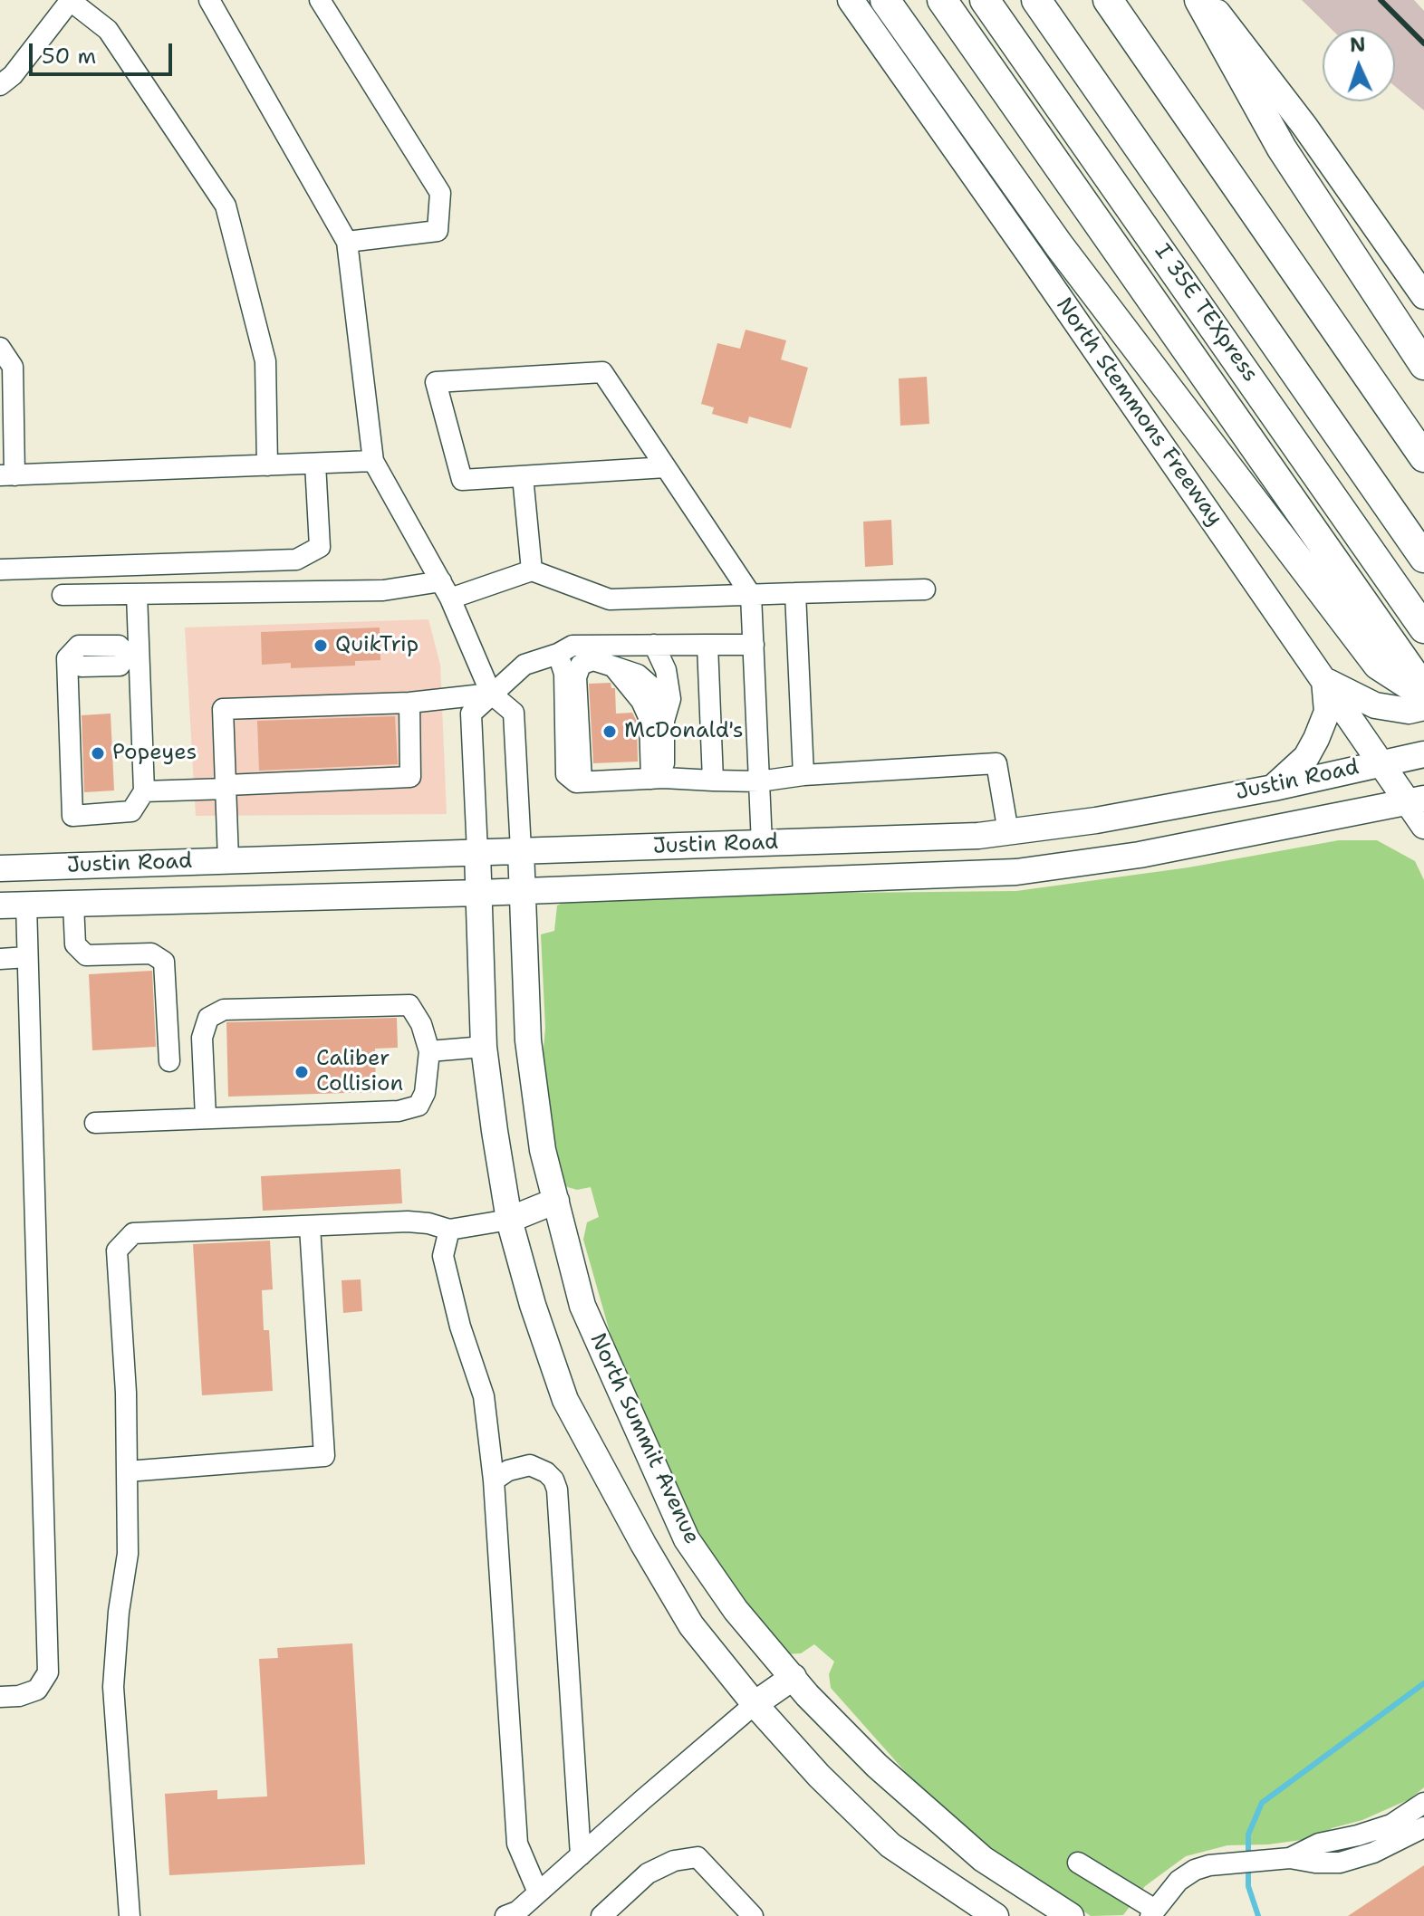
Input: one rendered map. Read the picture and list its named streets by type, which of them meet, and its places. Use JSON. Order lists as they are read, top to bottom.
{
  "streets": {
    "highway": ["I 35E TEXpress"],
    "main road": ["North Stemmons Freeway", "Justin Road", "North Summit Avenue"]
  },
  "crossings": [
    ["North Stemmons Freeway", "Justin Road"],
    ["Justin Road", "North Summit Avenue"]
  ],
  "places": [
    "QuikTrip",
    "McDonald's",
    "Popeyes",
    "Caliber Collision"
  ],
  "scale_bar": "50 m",
  "north": "top"
}
